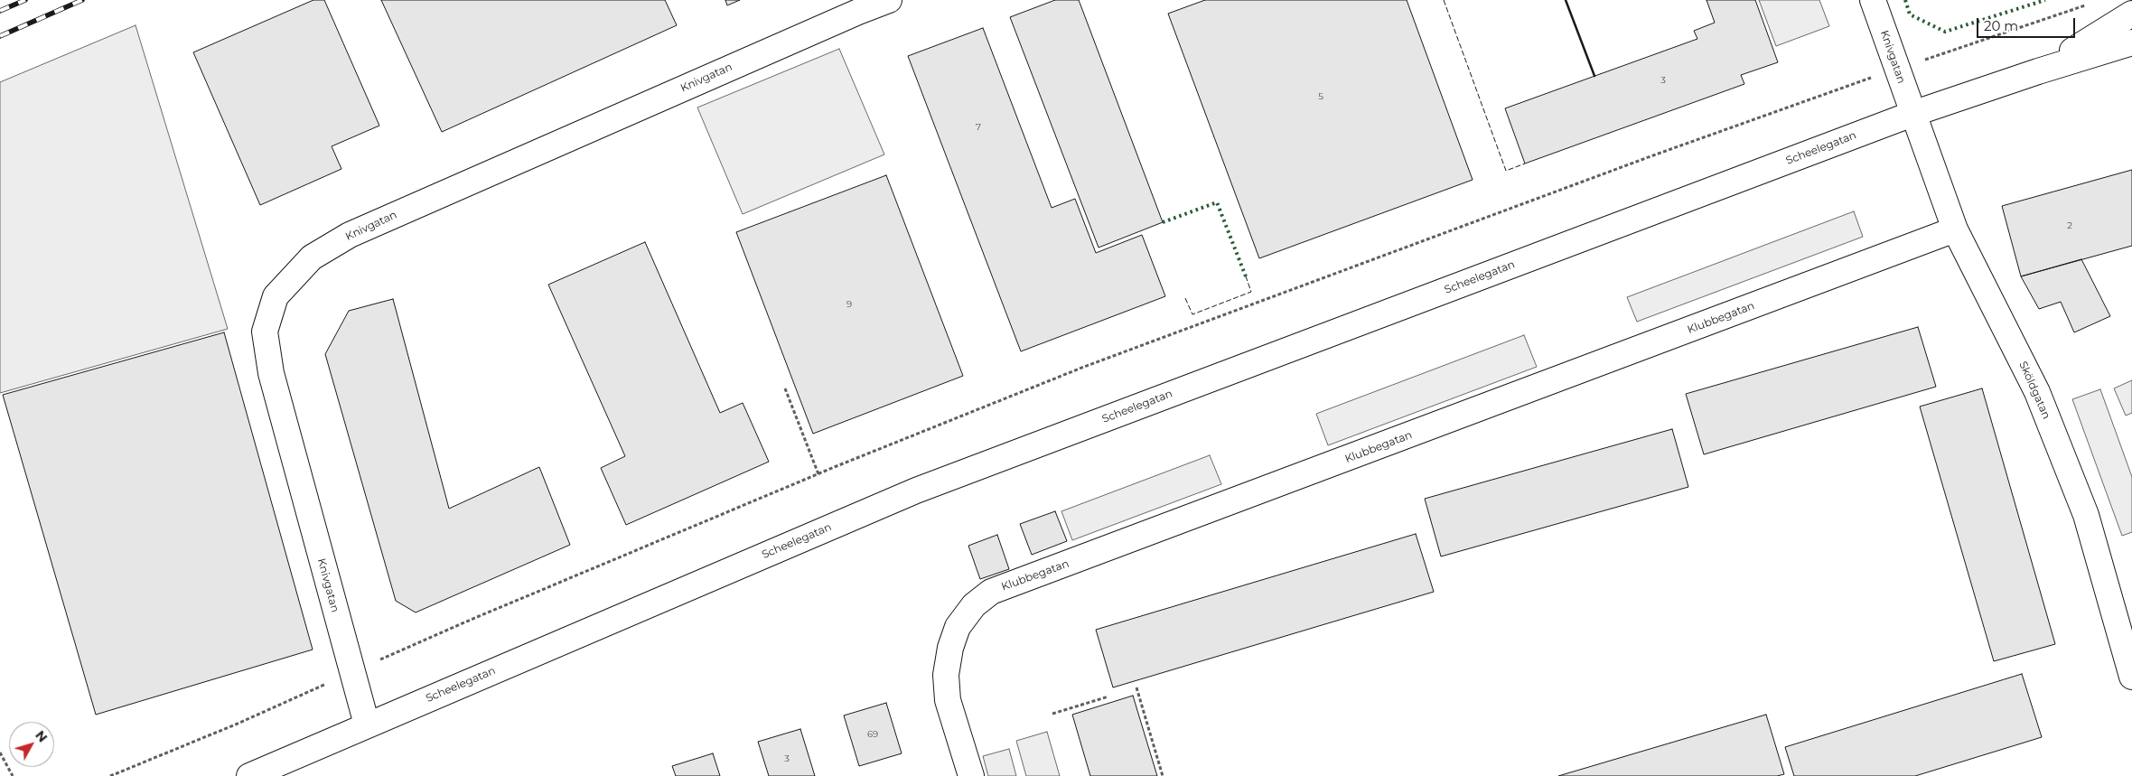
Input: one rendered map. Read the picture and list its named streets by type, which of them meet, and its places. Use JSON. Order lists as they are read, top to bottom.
{
  "streets": {
    "street": [
      "Knivgatan",
      "Scheelegatan",
      "Klubbegatan",
      "Sköldgatan"
    ]
  },
  "crossings": [
    ["Knivgatan", "Scheelegatan"],
    ["Knivgatan", "Sköldgatan"],
    ["Scheelegatan", "Sköldgatan"],
    ["Klubbegatan", "Sköldgatan"]
  ],
  "house_numbers": [
    "3",
    "5",
    "7",
    "2",
    "9",
    "69",
    "3"
  ],
  "scale_bar": "20 m",
  "north": "top right"
}
